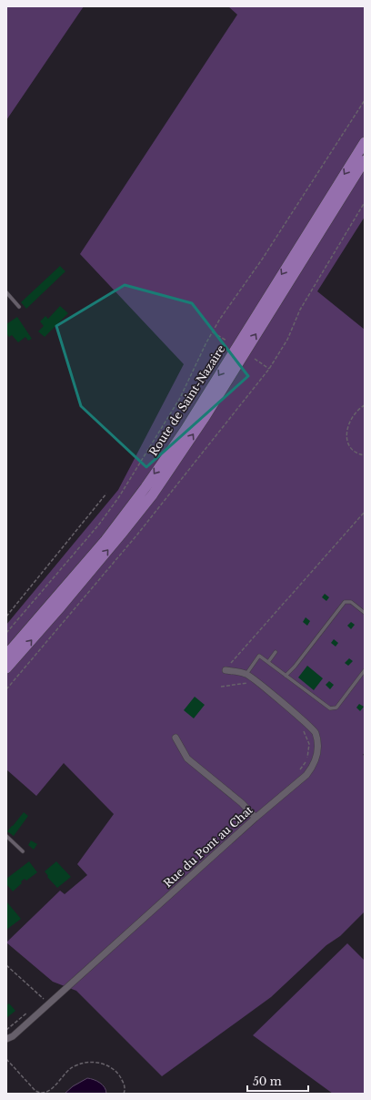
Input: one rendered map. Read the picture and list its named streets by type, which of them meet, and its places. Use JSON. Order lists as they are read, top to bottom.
{
  "streets": {
    "main road": ["Route de Saint-Nazaire"],
    "street": ["Rue du Pont au Chat"]
  },
  "scale_bar": "50 m"
}
